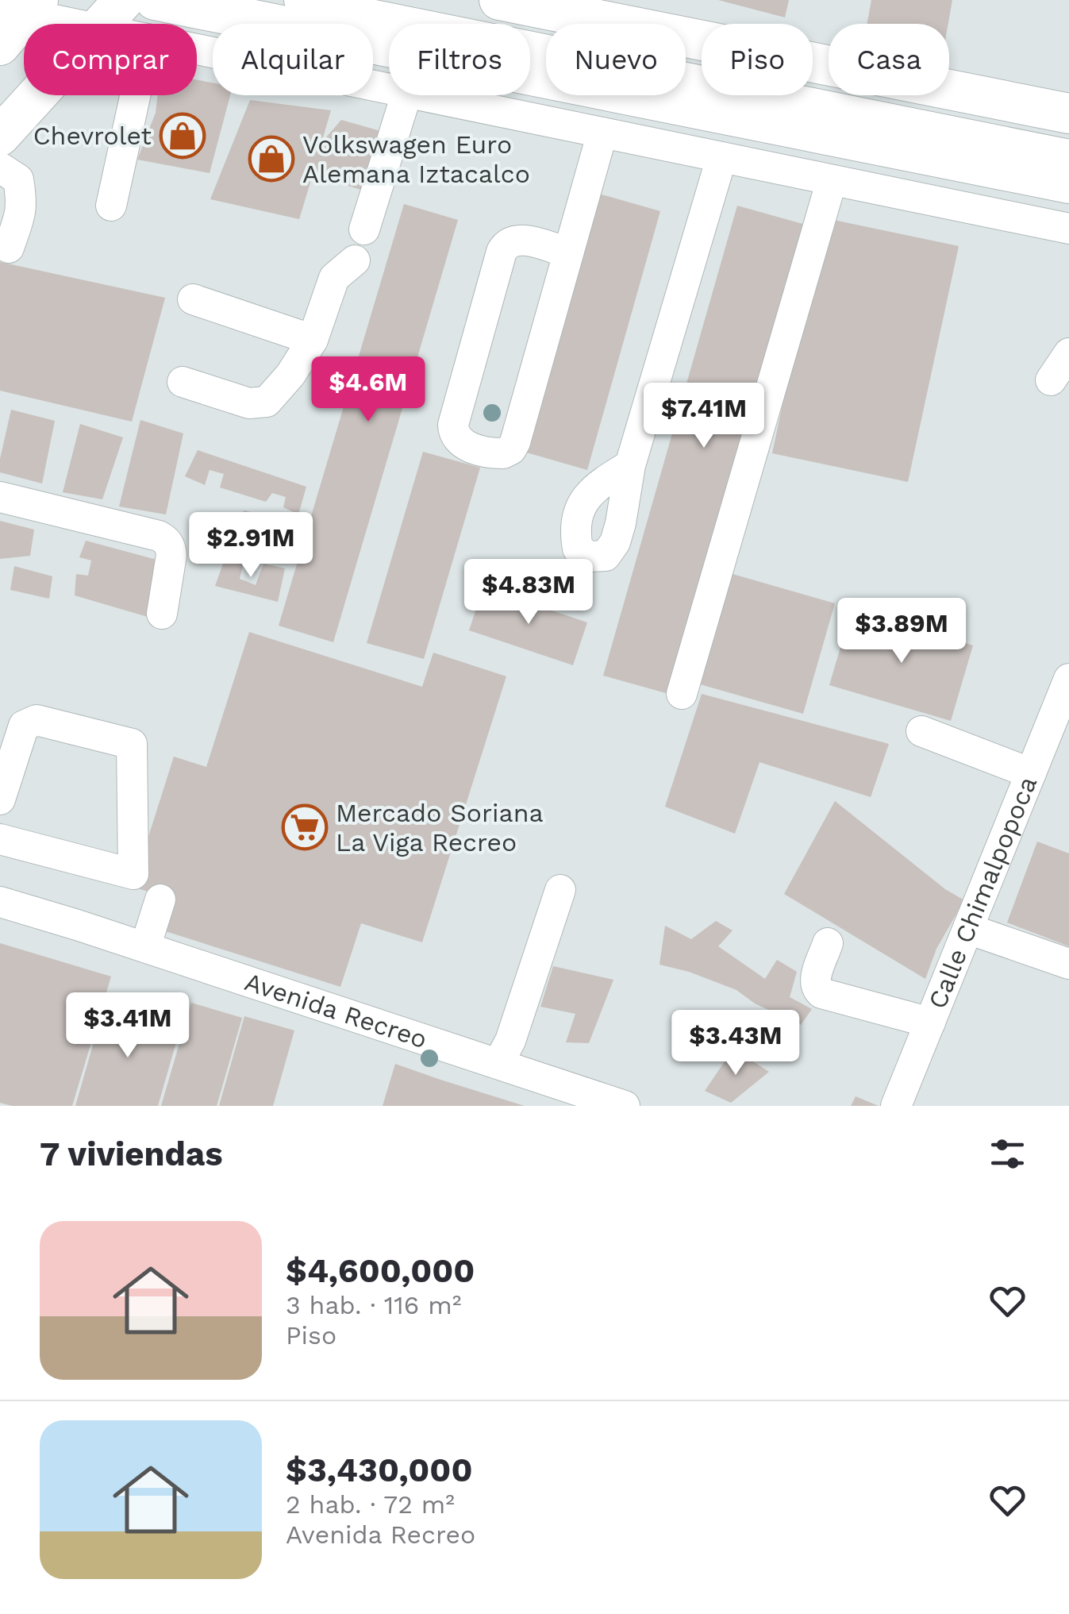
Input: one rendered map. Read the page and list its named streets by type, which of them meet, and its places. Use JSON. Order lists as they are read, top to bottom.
{
  "streets": {
    "street": ["Calle Chimalpopoca", "Avenida Recreo"]
  },
  "places": {
    "shop": ["Chevrolet", "Volkswagen Euro Alemana Iztacalco"],
    "supermarket": ["Mercado Soriana La Viga Recreo"]
  },
  "page": {
    "chip": [
      "Comprar",
      "Alquilar",
      "Filtros",
      "Nuevo",
      "Piso",
      "Casa"
    ],
    "price": [
      "$4.6M",
      "$7.41M",
      "$2.91M",
      "$4.83M",
      "$3.89M",
      "$3.41M",
      "$3.43M"
    ],
    "heading": "7 viviendas",
    "list": [
      {
        "name": "$4,600,000",
        "note": "3 hab. · 116 m² · Piso"
      },
      {
        "name": "$3,430,000",
        "note": "2 hab. · 72 m² · Avenida Recreo"
      }
    ]
  }
}
